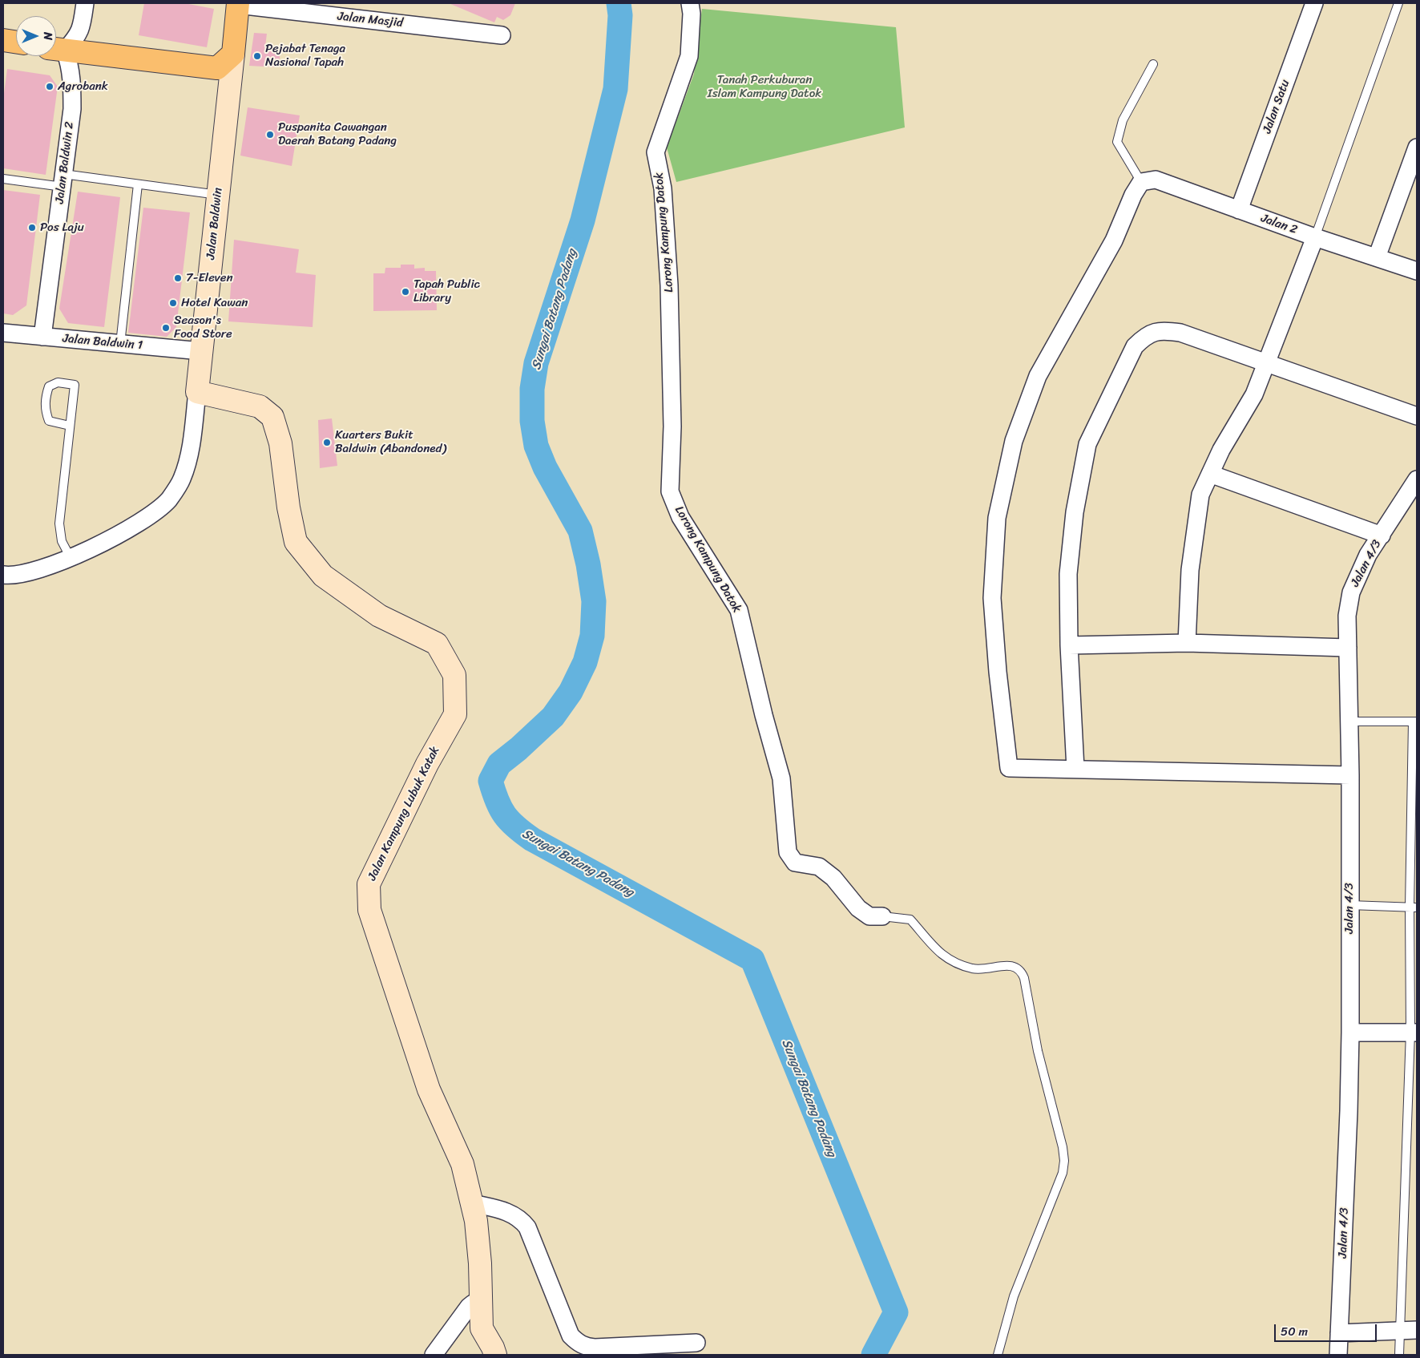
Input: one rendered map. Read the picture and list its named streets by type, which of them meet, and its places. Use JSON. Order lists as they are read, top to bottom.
{
  "streets": {
    "street": [
      "Jalan Masjid",
      "Jalan Satu",
      "Jalan Baldwin 2",
      "Jalan Baldwin",
      "Jalan 2",
      "Lorong Kampung Datok",
      "Jalan Baldwin 1",
      "Jalan 4/3",
      "Jalan Kampung Lubuk Katak"
    ]
  },
  "crossings": [
    ["Jalan Satu", "Jalan 2"],
    ["Jalan Baldwin 2", "Jalan Baldwin 1"],
    ["Jalan Baldwin", "Jalan Baldwin 1"],
    ["Jalan Baldwin", "Jalan Kampung Lubuk Katak"]
  ],
  "water": ["Sungai Batang Padang"],
  "parks": ["Tanah Perkuburan Islam Kampung Datok"],
  "places": [
    "Pejabat Tenaga Nasional Tapah",
    "Agrobank",
    "Puspanita Cawangan Daerah Batang Padang",
    "Pos Laju",
    "7-Eleven",
    "Tapah Public Library",
    "Hotel Kawan",
    "Season's Food Store",
    "Kuarters Bukit Baldwin (Abandoned)"
  ],
  "scale_bar": "50 m",
  "north": "right"
}
